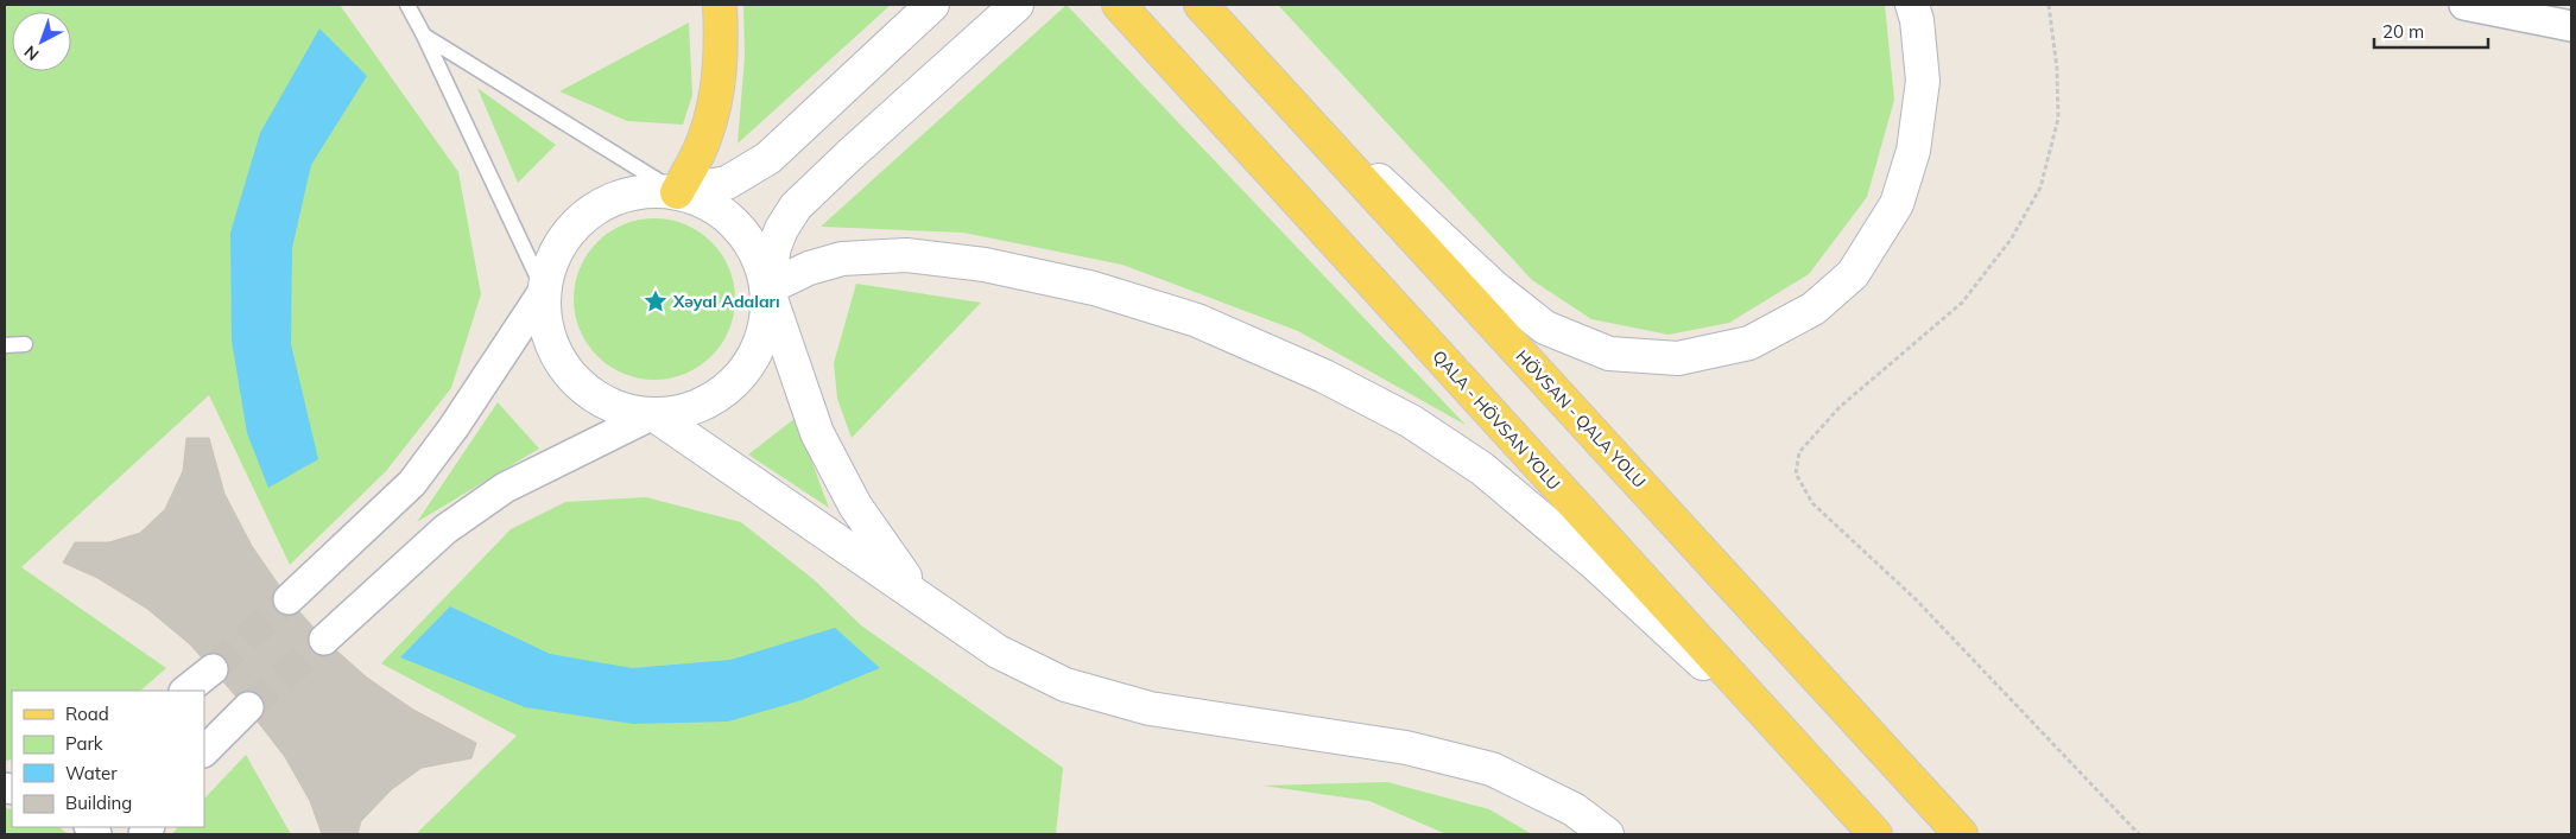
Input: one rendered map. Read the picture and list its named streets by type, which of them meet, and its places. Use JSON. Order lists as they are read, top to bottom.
{
  "streets": {
    "main road": ["HÖVSAN - QALA YOLU", "QALA - HÖVSAN YOLU"]
  },
  "places": {
    "place": ["Xəyal Adaları"]
  },
  "legend": [
    "Road",
    "Park",
    "Water",
    "Building"
  ],
  "scale_bar": "20 m",
  "north": "bottom left"
}
